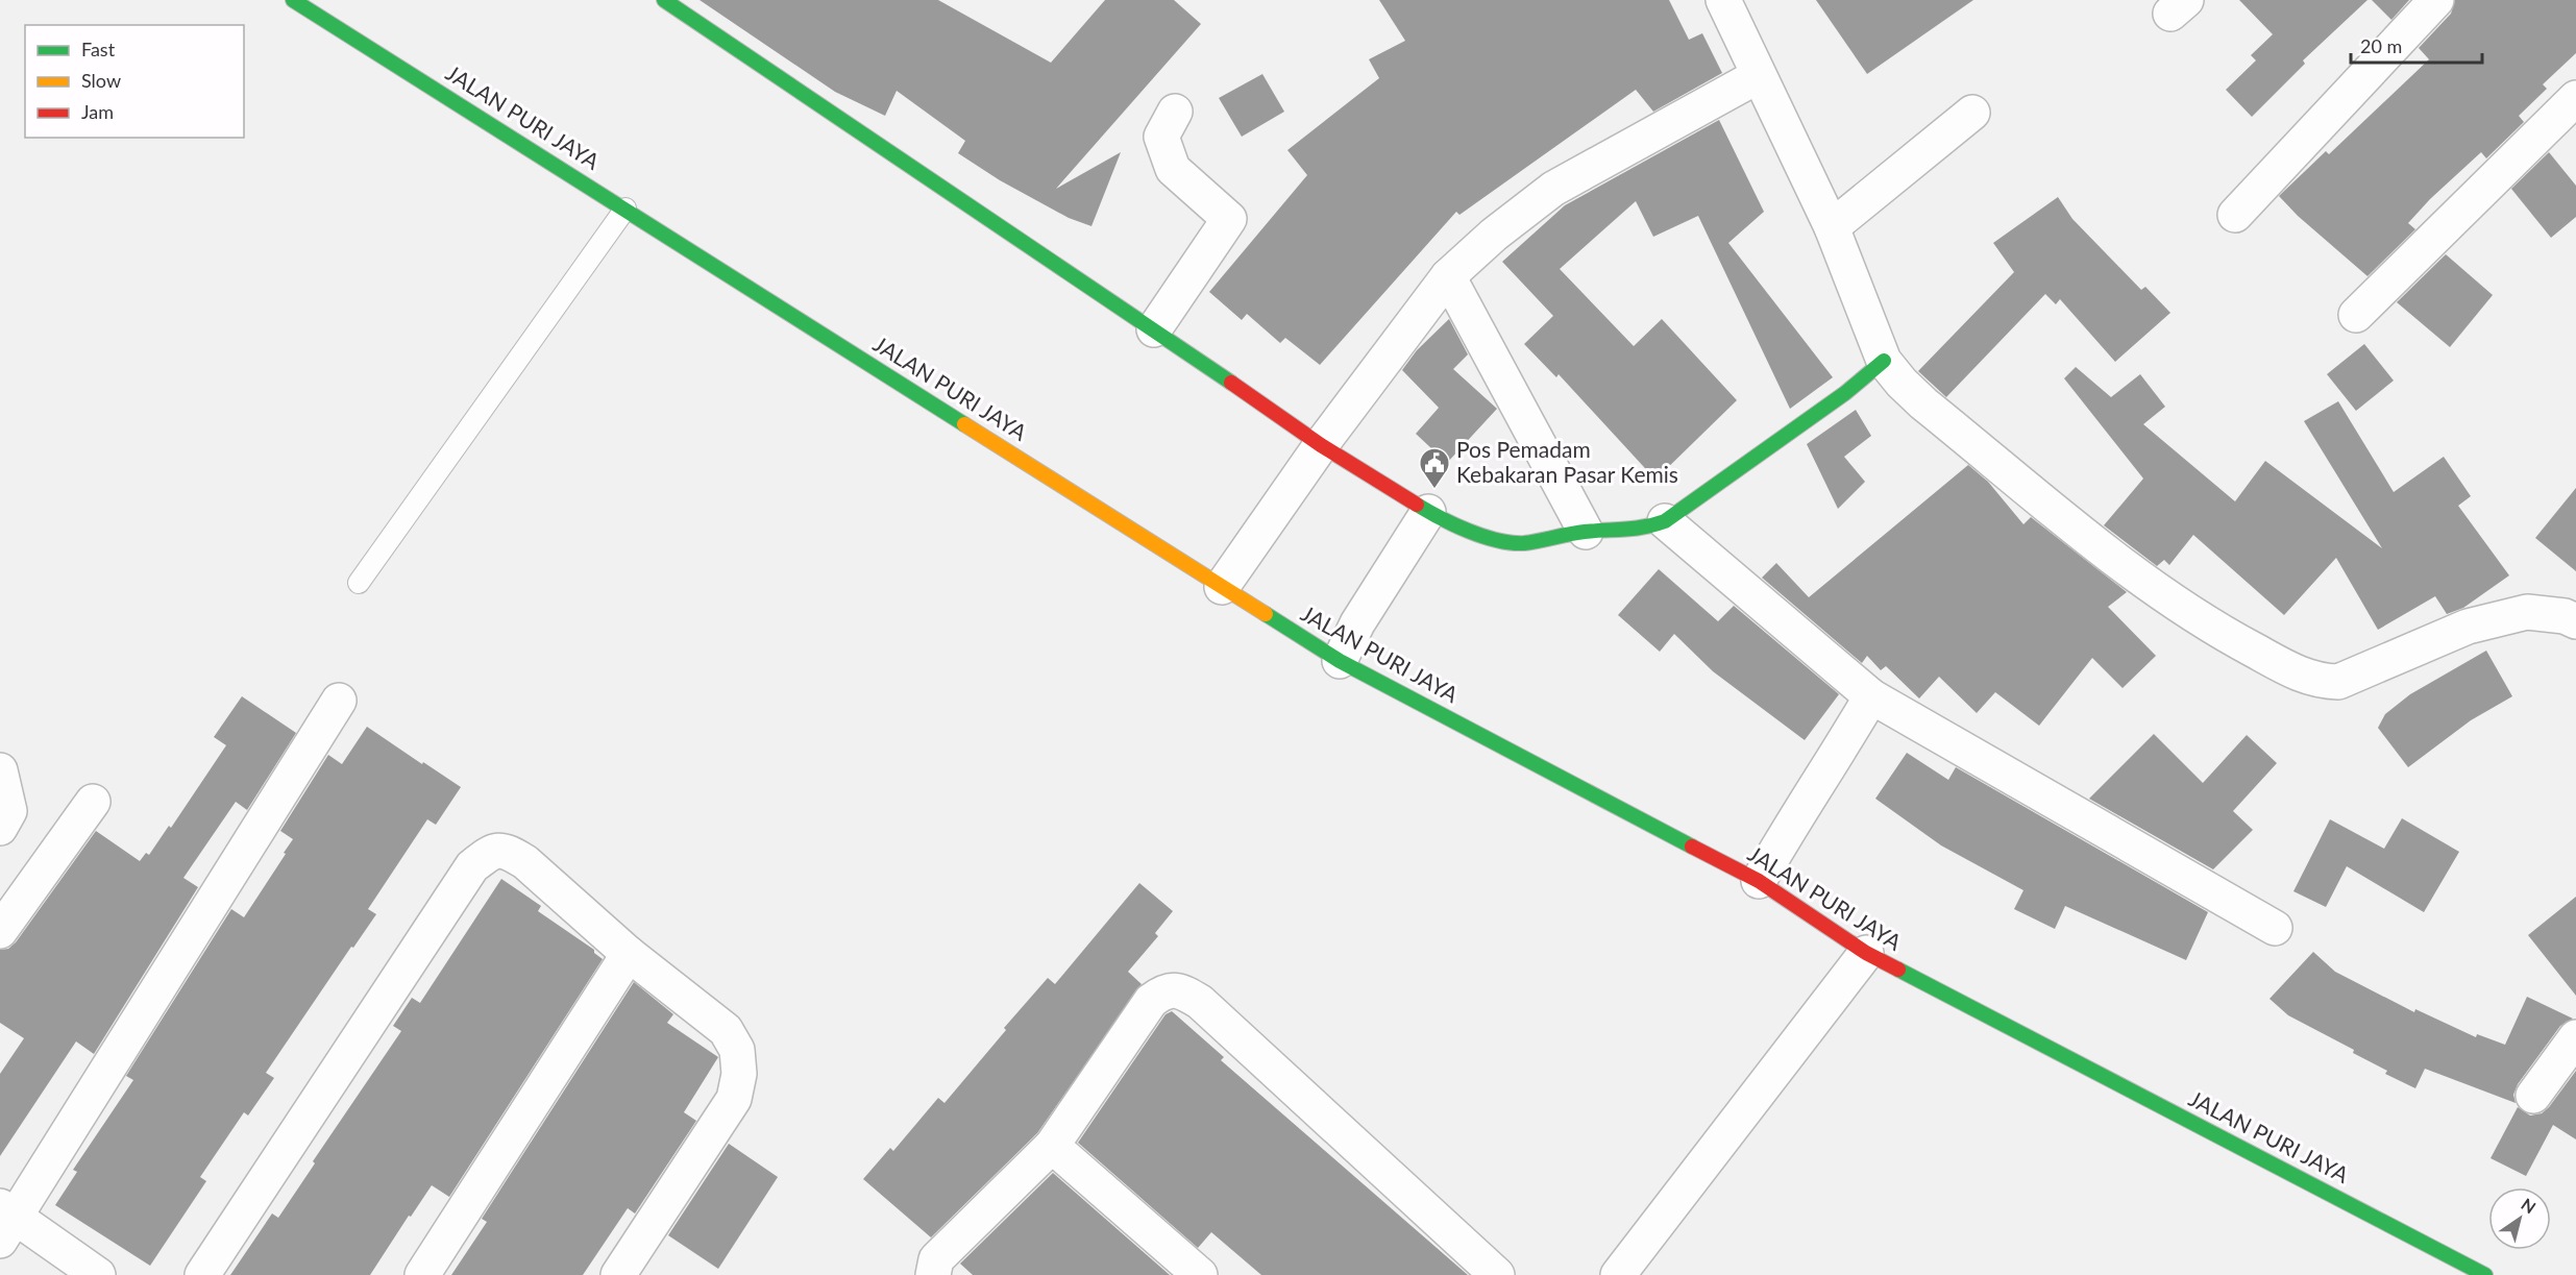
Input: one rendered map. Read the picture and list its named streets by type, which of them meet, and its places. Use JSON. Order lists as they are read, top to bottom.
{
  "streets": {
    "street": ["JALAN PURI JAYA"]
  },
  "places": {
    "public building": ["Pos Pemadam Kebakaran Pasar Kemis"]
  },
  "legend": ["Fast", "Slow", "Jam"],
  "scale_bar": "20 m",
  "north": "top right"
}
